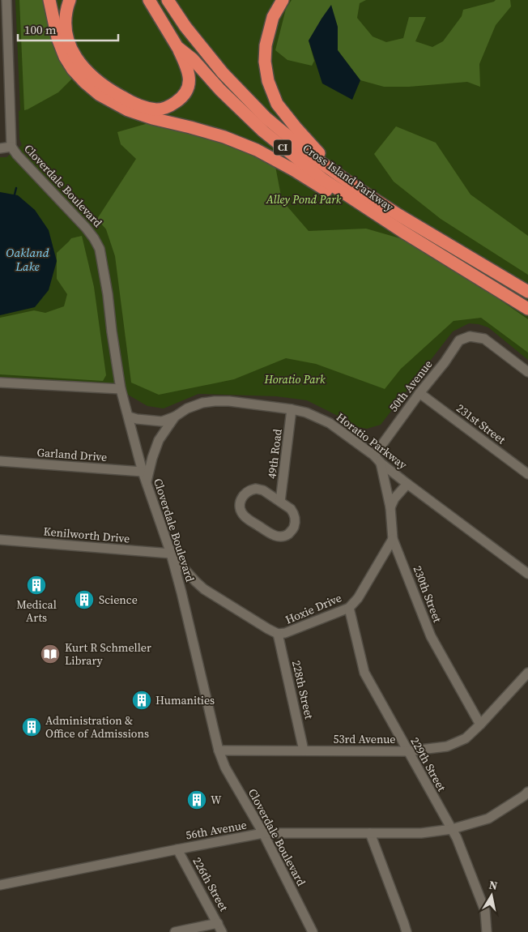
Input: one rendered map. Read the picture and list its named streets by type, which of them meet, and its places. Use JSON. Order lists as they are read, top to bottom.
{
  "streets": {
    "highway": ["CI", "Cross Island Parkway"],
    "street": [
      "Cloverdale Boulevard",
      "50th Avenue",
      "231st Street",
      "Horatio Parkway",
      "49th Road",
      "Garland Drive",
      "Kenilworth Drive",
      "230th Street",
      "Hoxie Drive",
      "228th Street",
      "53rd Avenue",
      "229th Street",
      "56th Avenue",
      "226th Street"
    ]
  },
  "crossings": [
    ["Cloverdale Boulevard", "Horatio Parkway"],
    ["Cloverdale Boulevard", "Garland Drive"],
    ["Cloverdale Boulevard", "Kenilworth Drive"],
    ["Cloverdale Boulevard", "Hoxie Drive"],
    ["Cloverdale Boulevard", "53rd Avenue"],
    ["Cloverdale Boulevard", "56th Avenue"],
    ["50th Avenue", "231st Street"],
    ["50th Avenue", "Horatio Parkway"],
    ["Horatio Parkway", "49th Road"],
    ["Horatio Parkway", "230th Street"],
    ["Kenilworth Drive", "Hoxie Drive"],
    ["230th Street", "Hoxie Drive"],
    ["230th Street", "53rd Avenue"],
    ["Hoxie Drive", "228th Street"],
    ["Hoxie Drive", "229th Street"],
    ["228th Street", "53rd Avenue"],
    ["53rd Avenue", "229th Street"],
    ["229th Street", "56th Avenue"],
    ["56th Avenue", "226th Street"]
  ],
  "water": ["Oakland Lake"],
  "parks": ["Alley Pond Park", "Horatio Park"],
  "places": {
    "building": [
      "Medical Arts",
      "Science",
      "Humanities",
      "Administration & Office of Admissions",
      "W"
    ],
    "library": ["Kurt R Schmeller Library"]
  },
  "scale_bar": "100 m",
  "north": "top"
}
